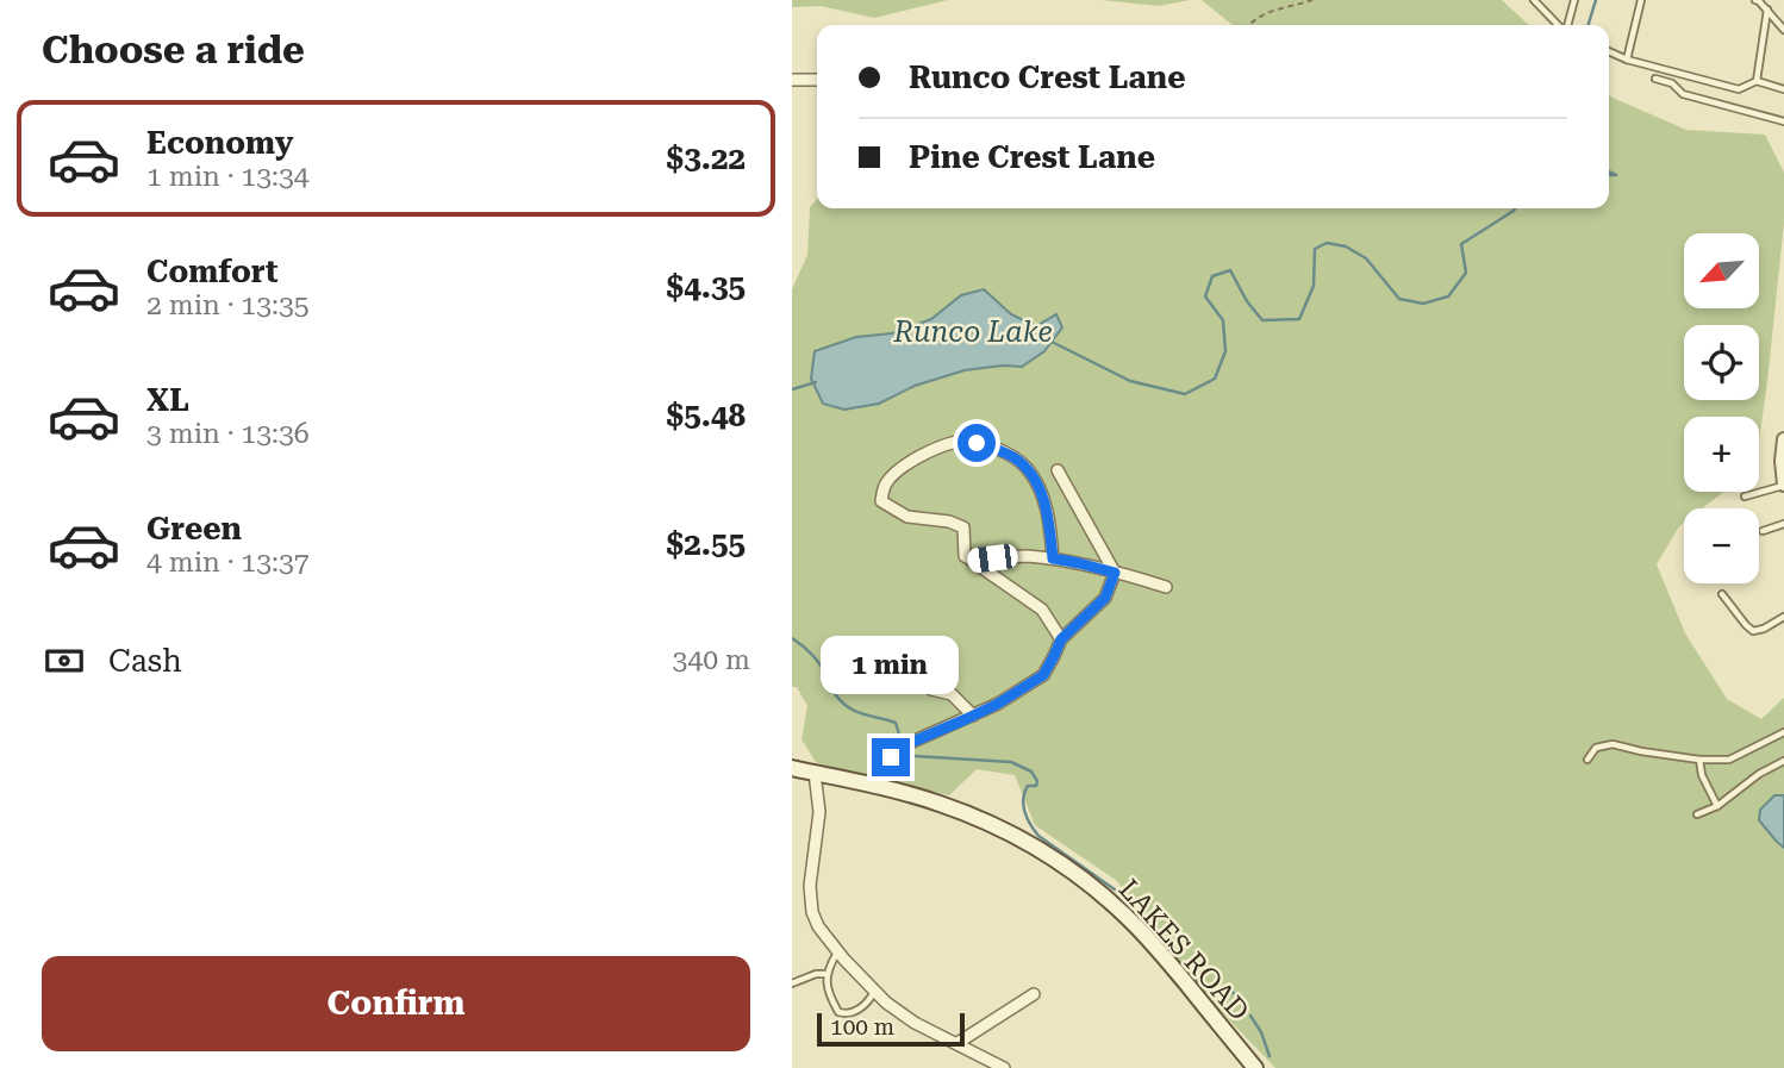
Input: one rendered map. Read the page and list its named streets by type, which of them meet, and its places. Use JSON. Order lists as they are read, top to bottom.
{
  "streets": {
    "main road": ["LAKES ROAD"]
  },
  "water": ["Runco Lake"],
  "scale_bar": "100 m",
  "north": "bottom left",
  "page": {
    "heading": "Choose a ride",
    "banner": ["Runco Crest Lane", "Pine Crest Lane"],
    "list": [
      {
        "name": "Economy",
        "note": "1 min · 13:34",
        "value": "$3.22"
      },
      {
        "name": "Comfort",
        "note": "2 min · 13:35",
        "value": "$4.35"
      },
      {
        "name": "XL",
        "note": "3 min · 13:36",
        "value": "$5.48"
      },
      {
        "name": "Green",
        "note": "4 min · 13:37",
        "value": "$2.55"
      }
    ],
    "map_buttons": ["+", "−"],
    "pay": ["Cash", "340 m"],
    "bubble": "1 min",
    "buttons": "Confirm",
    "scale": "100 m"
  }
}
